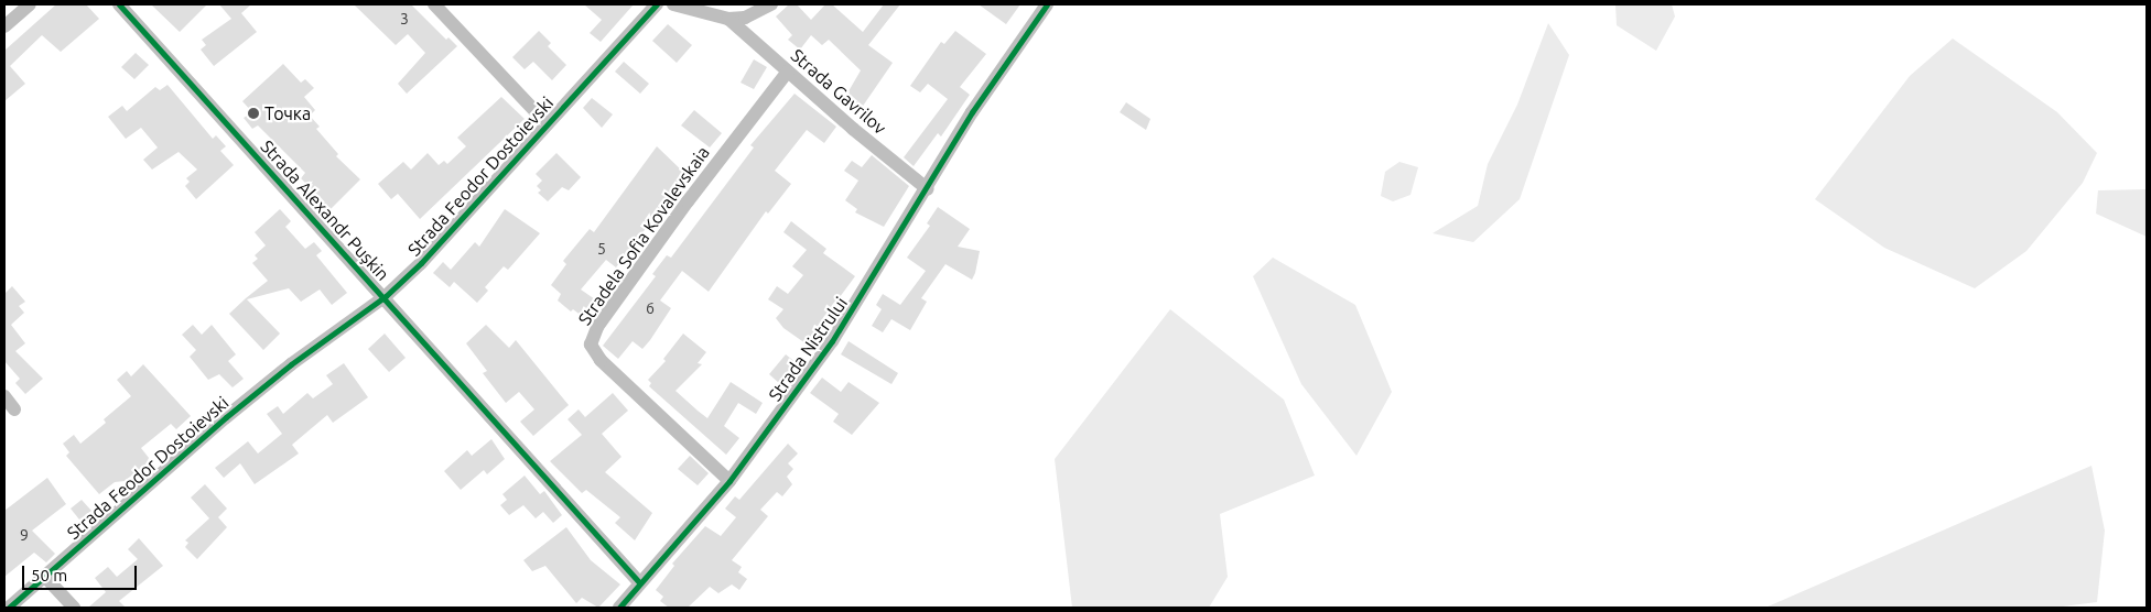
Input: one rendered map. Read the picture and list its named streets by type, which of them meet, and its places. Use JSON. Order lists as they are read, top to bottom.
{
  "streets": {
    "street": [
      "Strada Gavrilov",
      "Strada Feodor Dostoievski",
      "Strada Alexandr Pușkin",
      "Stradela Sofia Kovalevskaia",
      "Strada Nistrului"
    ]
  },
  "crossings": [
    ["Strada Gavrilov", "Stradela Sofia Kovalevskaia"],
    ["Strada Gavrilov", "Strada Nistrului"],
    ["Strada Feodor Dostoievski", "Strada Alexandr Pușkin"],
    ["Strada Alexandr Pușkin", "Strada Nistrului"],
    ["Stradela Sofia Kovalevskaia", "Strada Nistrului"]
  ],
  "places": ["Точка"],
  "house_numbers": [
    "3",
    "5",
    "6",
    "9"
  ],
  "scale_bar": "50 m"
}
